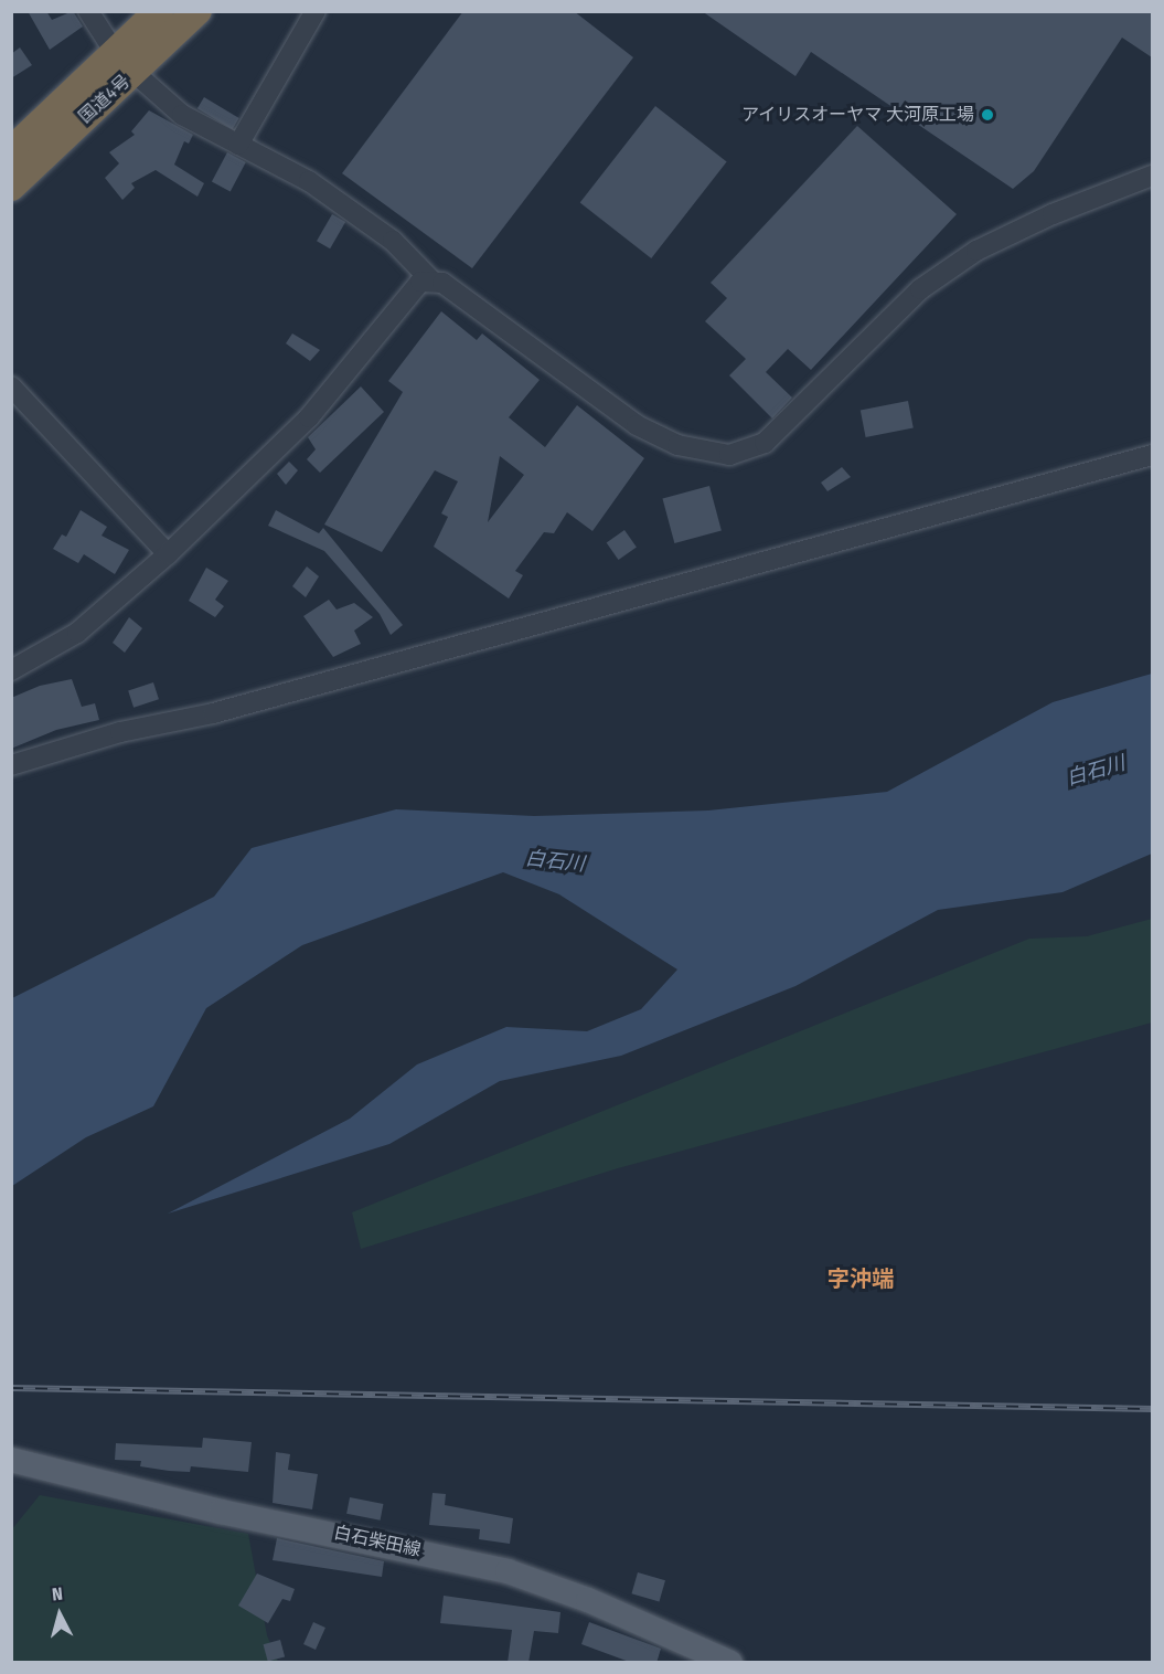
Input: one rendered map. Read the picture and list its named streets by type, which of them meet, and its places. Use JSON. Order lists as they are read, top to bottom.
{
  "streets": {
    "highway": ["国道4号"],
    "main road": ["白石柴田線"]
  },
  "districts": ["字沖端"],
  "water": ["白石川"],
  "places": ["アイリスオーヤマ 大河原工場"],
  "north": "top"
}
